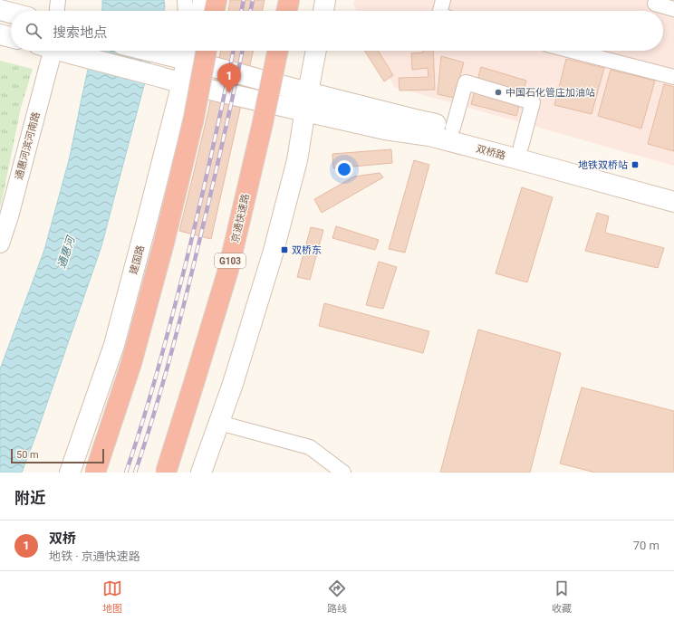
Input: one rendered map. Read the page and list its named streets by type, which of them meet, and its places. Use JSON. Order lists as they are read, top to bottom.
{
  "streets": {
    "highway": ["京通快速路", "G103"],
    "main road": ["双桥路", "建国路"],
    "street": ["通惠河滨河南路"]
  },
  "water": ["通惠河"],
  "places": {
    "other": ["中国石化管庄加油站"],
    "transit": ["地铁双桥站", "双桥东"]
  },
  "scale_bar": "50 m",
  "page": {
    "search": "搜索地点",
    "pins": "1",
    "scale": "50 m",
    "heading": "附近",
    "list": [
      {
        "mark": "1",
        "name": "双桥",
        "note": "地铁 · 京通快速路",
        "value": "70 m"
      }
    ],
    "nav": ["地图", "路线", "收藏"]
  }
}
